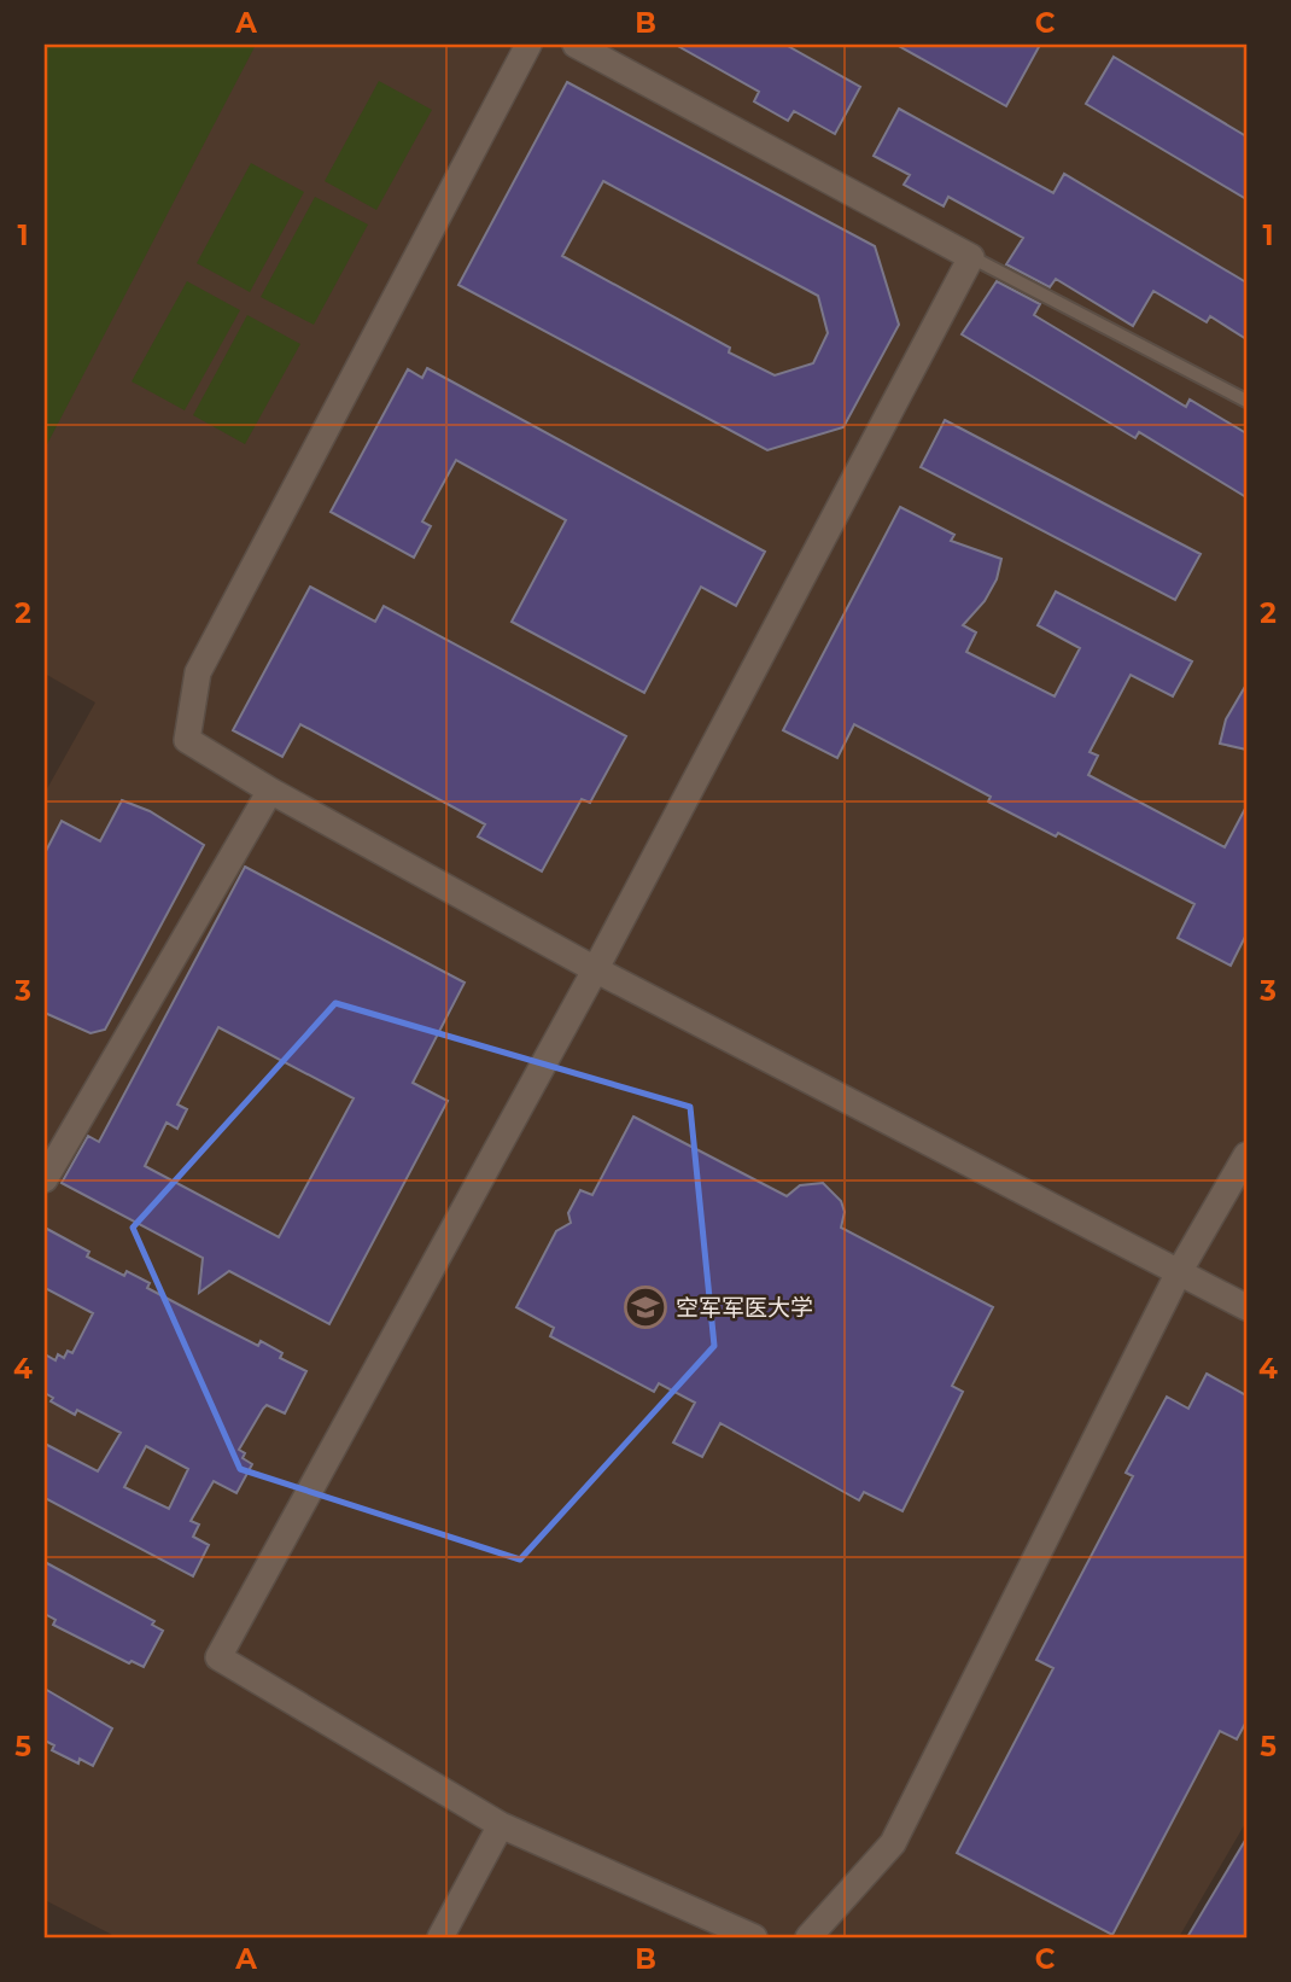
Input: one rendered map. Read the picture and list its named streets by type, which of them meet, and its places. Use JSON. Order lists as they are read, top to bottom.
{
  "places": {
    "school or university": ["空军军医大学"]
  },
  "grid": {
    "columns": ["A", "B", "C"],
    "rows": [
      "1",
      "2",
      "3",
      "4",
      "5"
    ]
  }
}
